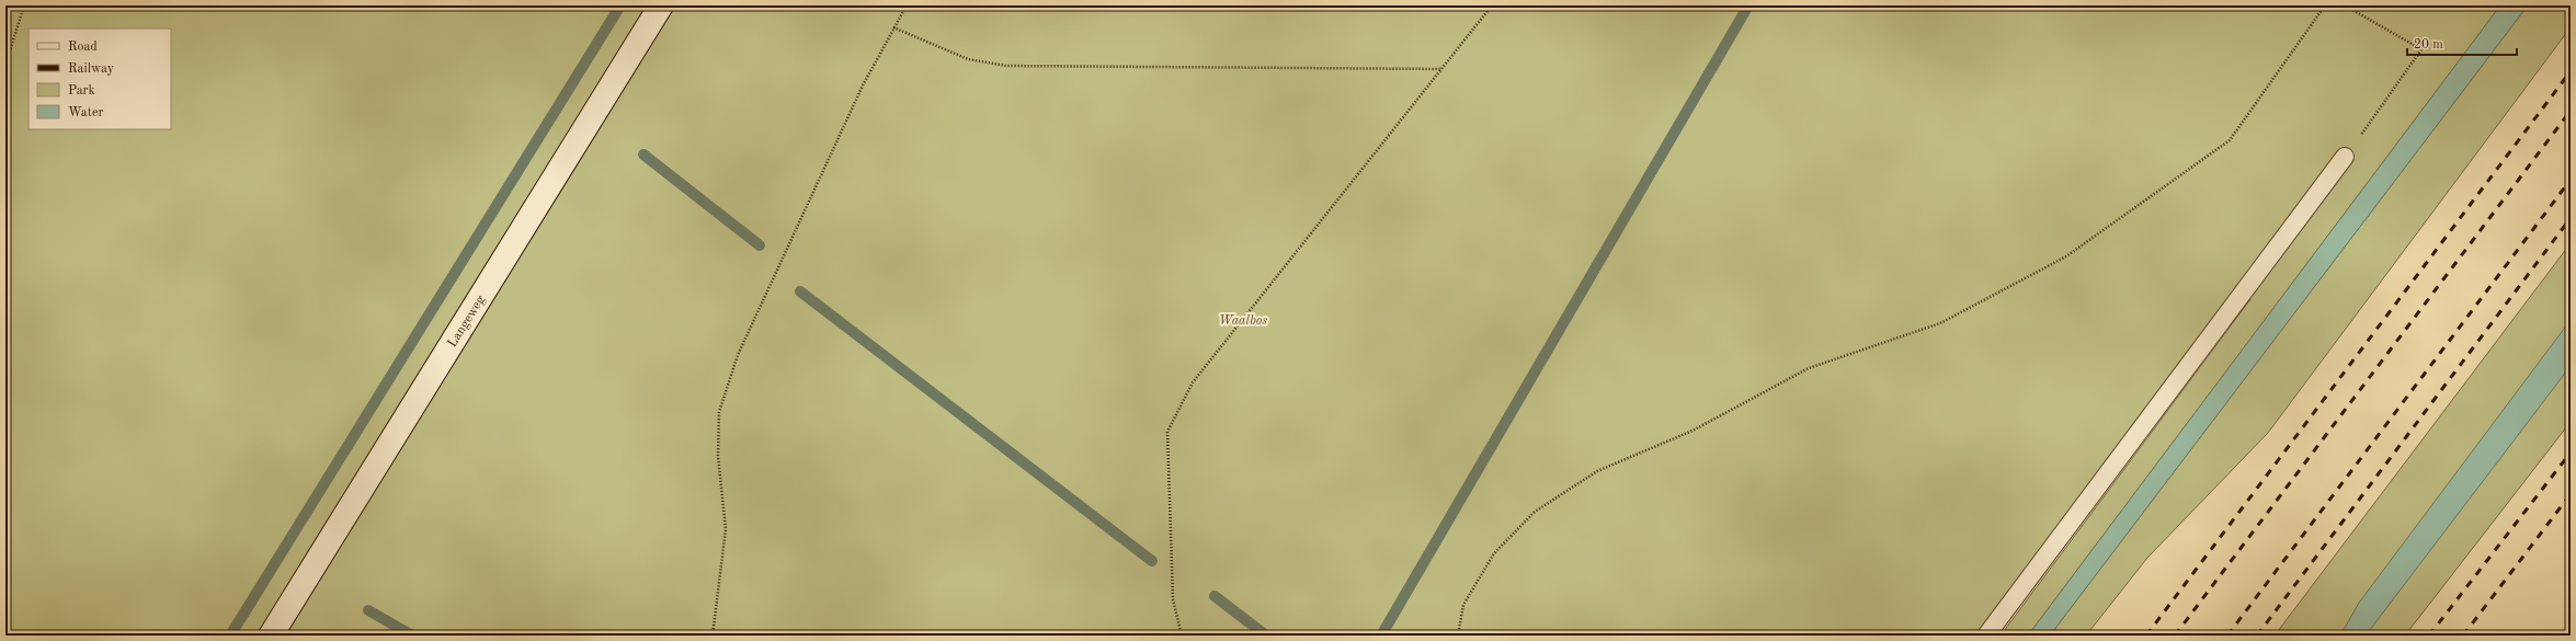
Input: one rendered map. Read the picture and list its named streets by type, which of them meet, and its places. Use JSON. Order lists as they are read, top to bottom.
{
  "streets": {
    "main road": ["Langeweg"]
  },
  "parks": ["Waalbos"],
  "legend": [
    "Road",
    "Railway",
    "Park",
    "Water"
  ],
  "scale_bar": "20 m"
}
